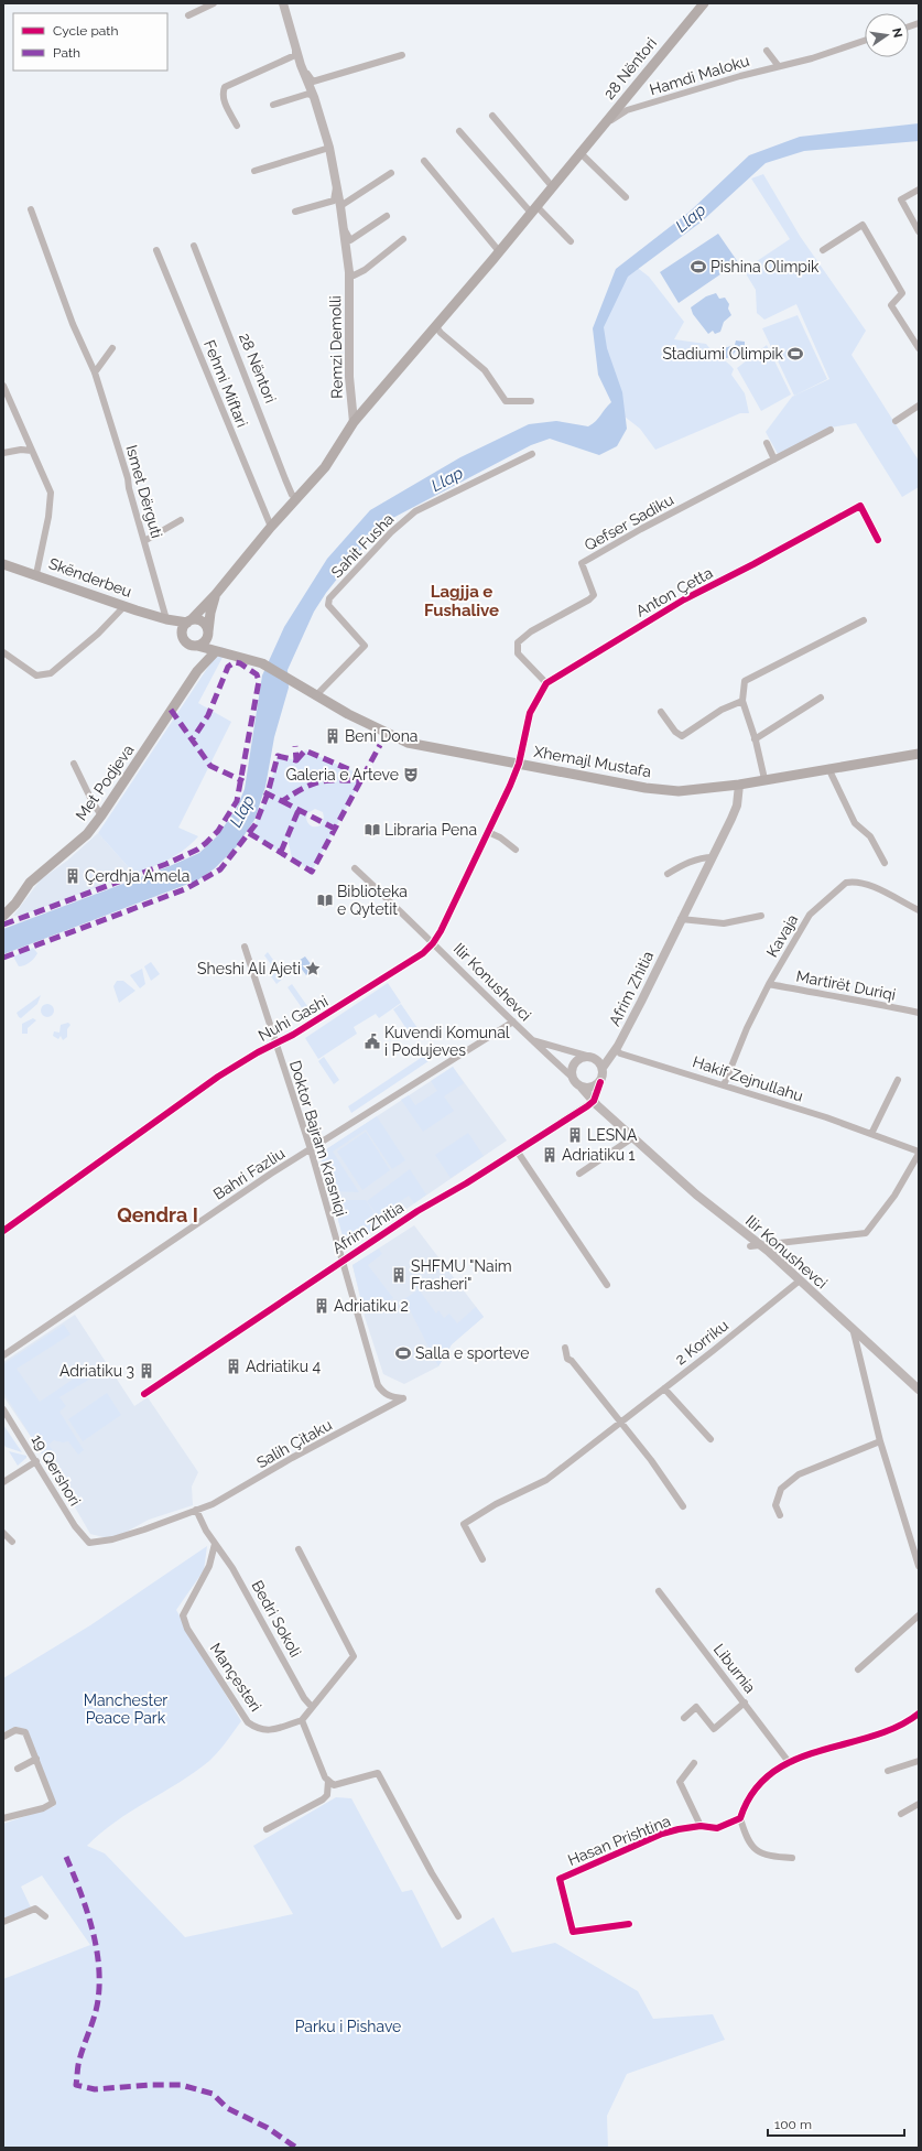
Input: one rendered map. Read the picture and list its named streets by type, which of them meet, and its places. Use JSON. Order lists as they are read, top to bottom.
{
  "streets": {
    "main road": [
      "28 Nëntori",
      "Skënderbeu",
      "Xhemajl Mustafa",
      "Met Podjeva"
    ],
    "street": [
      "Hamdi Maloku",
      "Remzi Demolli",
      "Fehmi Miftari",
      "Ismet Dërguti",
      "Qefser Sadiku",
      "Sahit Fusha",
      "Anton Çetta",
      "Kavaja",
      "Ilir Konushevci",
      "Martirët Duriqi",
      "Afrim Zhitia",
      "Nuhi Gashi",
      "Hakif Zejnullahu",
      "Doktor Bajram Krasniqi",
      "Bahri Fazliu",
      "2 Korriku",
      "Salih Çitaku",
      "19 Qershori",
      "Bedri Sokoli",
      "Liburnia",
      "Mançesteri",
      "Hasan Prishtina"
    ]
  },
  "crossings": [
    ["28 Nëntori", "Hamdi Maloku"],
    ["28 Nëntori", "Remzi Demolli"],
    ["28 Nëntori", "Fehmi Miftari"],
    ["28 Nëntori", "Skënderbeu"],
    ["28 Nëntori", "Xhemajl Mustafa"],
    ["Ismet Dërguti", "Skënderbeu"],
    ["Qefser Sadiku", "Anton Çetta"],
    ["Sahit Fusha", "Xhemajl Mustafa"],
    ["Skënderbeu", "Xhemajl Mustafa"],
    ["Anton Çetta", "Xhemajl Mustafa"],
    ["Anton Çetta", "Nuhi Gashi"],
    ["Xhemajl Mustafa", "Met Podjeva"],
    ["Xhemajl Mustafa", "Afrim Zhitia"],
    ["Xhemajl Mustafa", "Nuhi Gashi"],
    ["Kavaja", "Martirët Duriqi"],
    ["Kavaja", "Hakif Zejnullahu"],
    ["Ilir Konushevci", "Afrim Zhitia"],
    ["Ilir Konushevci", "Nuhi Gashi"],
    ["Ilir Konushevci", "Bahri Fazliu"],
    ["Ilir Konushevci", "2 Korriku"],
    ["Afrim Zhitia", "Hakif Zejnullahu"],
    ["Afrim Zhitia", "Doktor Bajram Krasniqi"],
    ["Nuhi Gashi", "Doktor Bajram Krasniqi"],
    ["Doktor Bajram Krasniqi", "Bahri Fazliu"],
    ["Doktor Bajram Krasniqi", "Salih Çitaku"],
    ["Salih Çitaku", "19 Qershori"],
    ["Bedri Sokoli", "Mançesteri"]
  ],
  "districts": ["Lagjja e Fushalive", "Qendra I"],
  "water": ["Llap"],
  "parks": ["Manchester Peace Park", "Parku i Pishave"],
  "places": {
    "sports": ["Pishina Olimpik", "Stadiumi Olimpik", "Salla e sporteve"],
    "building": [
      "Beni Dona",
      "Çerdhja Amela",
      "LESNA",
      "Adriatiku 1",
      "SHFMU \"Naim Frasheri\"",
      "Adriatiku 2",
      "Adriatiku 4",
      "Adriatiku 3"
    ],
    "theatre": ["Galeria e Arteve"],
    "library": ["Libraria Pena", "Biblioteka e Qytetit"],
    "place": ["Sheshi Ali Ajeti"],
    "public building": ["Kuvendi Komunal i Podujeves"]
  },
  "legend": ["Cycle path", "Path"],
  "scale_bar": "100 m",
  "north": "right"
}
